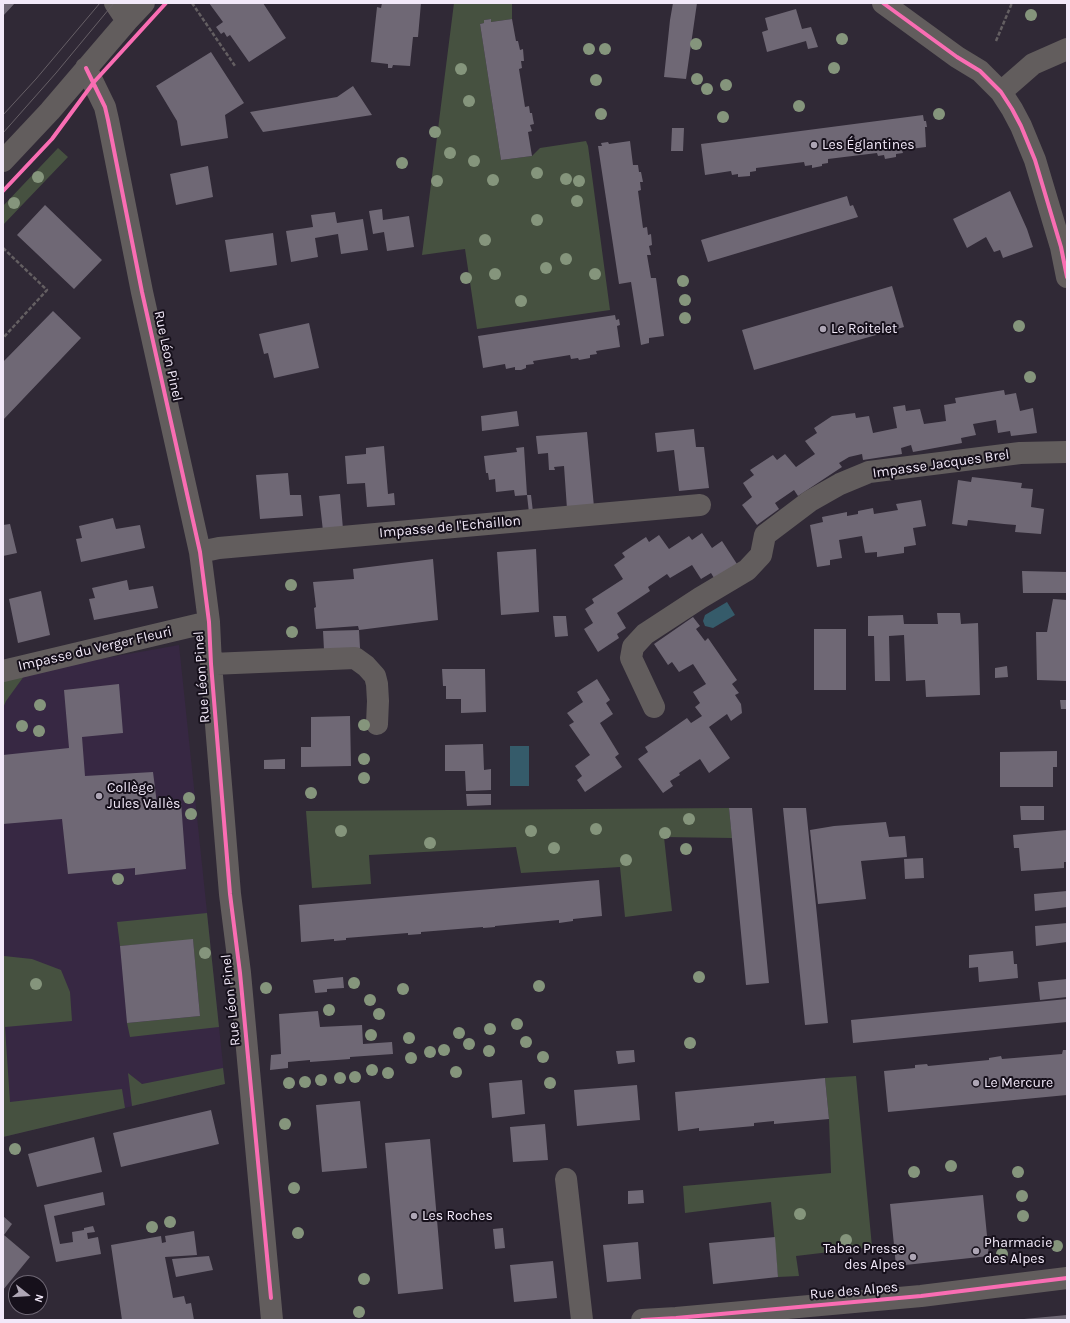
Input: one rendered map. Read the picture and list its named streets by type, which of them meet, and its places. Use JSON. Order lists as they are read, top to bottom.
{
  "streets": {
    "street": [
      "Rue Léon Pinel",
      "Impasse Jacques Brel",
      "Impasse de l'Echaillon",
      "Impasse du Verger Fleuri",
      "Rue des Alpes"
    ]
  },
  "crossings": [
    ["Rue Léon Pinel", "Impasse de l'Echaillon"],
    ["Rue Léon Pinel", "Impasse du Verger Fleuri"]
  ],
  "places": [
    "Les Églantines",
    "Le Roitelet",
    "Collège Jules Vallès",
    "Le Mercure",
    "Les Roches",
    "Pharmacie des Alpes",
    "Tabac Presse des Alpes"
  ],
  "north": "right"
}
